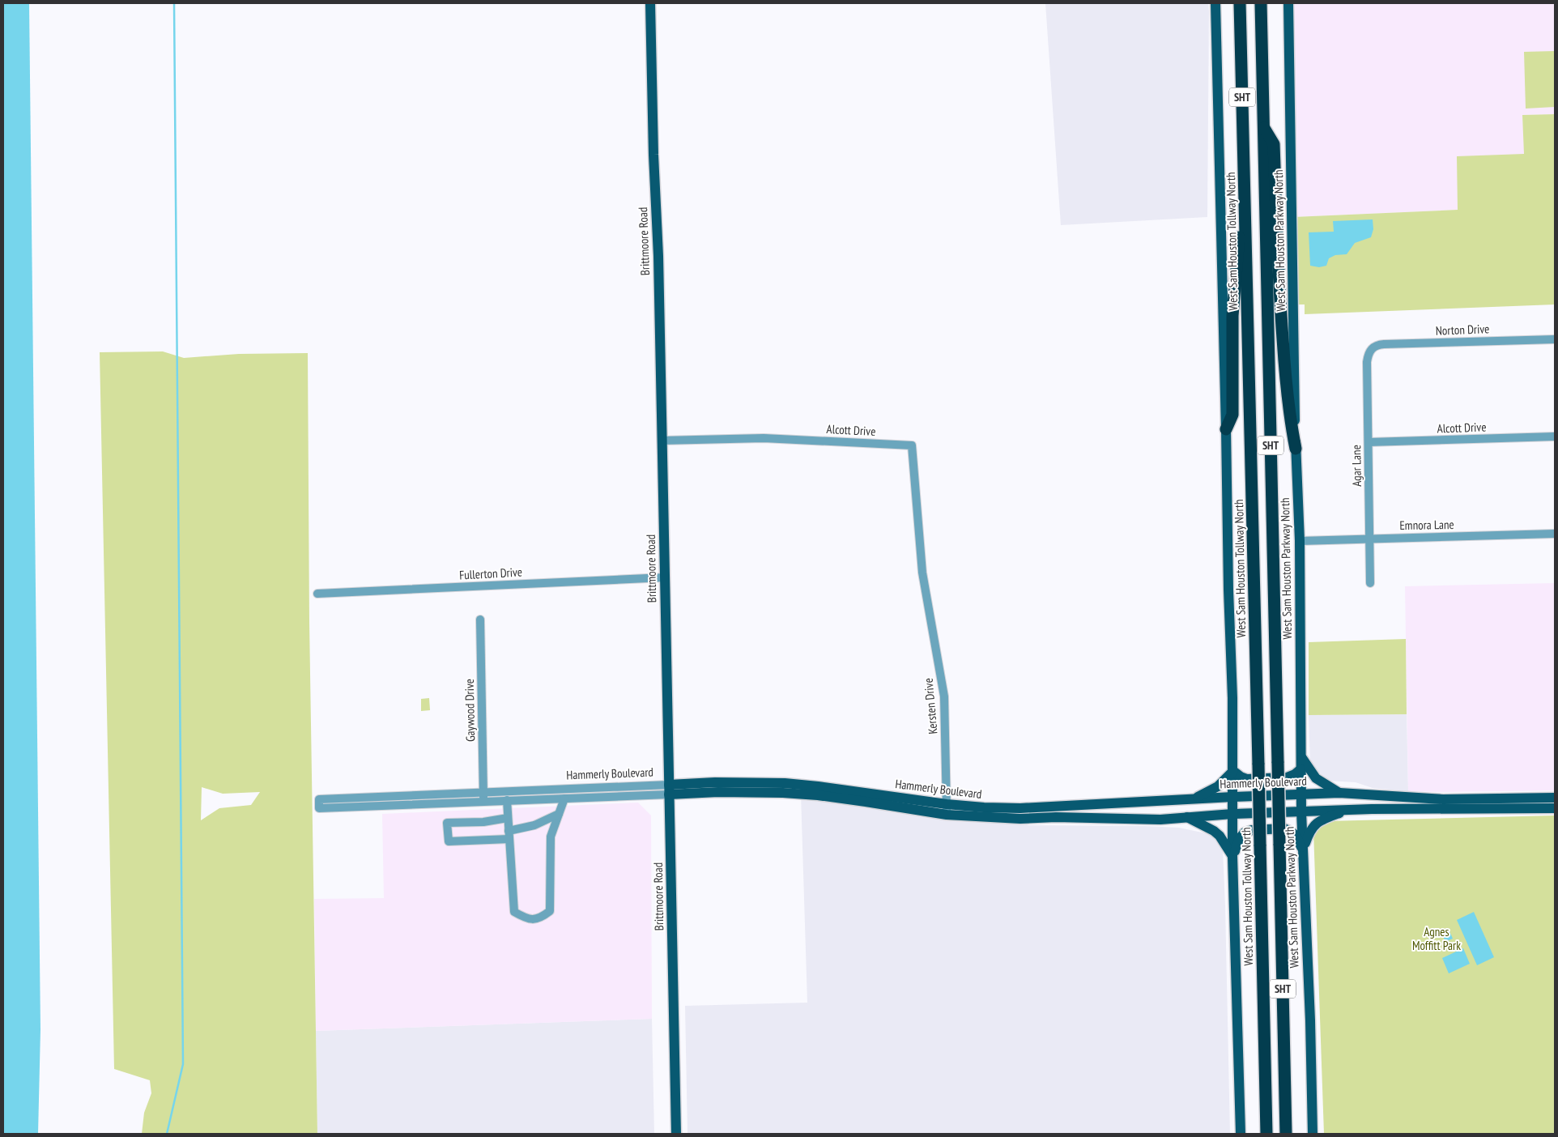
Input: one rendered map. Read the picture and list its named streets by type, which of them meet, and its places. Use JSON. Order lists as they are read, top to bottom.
{
  "streets": {
    "highway": ["SHT", "West Sam Houston Tollway North"],
    "main road": ["West Sam Houston Parkway North", "Brittmoore Road", "Hammerly Boulevard"],
    "street": [
      "Norton Drive",
      "Alcott Drive",
      "Agar Lane",
      "Emnora Lane",
      "Fullerton Drive",
      "Kersten Drive",
      "Gaywood Drive"
    ]
  },
  "crossings": [
    ["West Sam Houston Parkway North", "Emnora Lane"],
    ["West Sam Houston Parkway North", "Hammerly Boulevard"],
    ["Brittmoore Road", "Alcott Drive"],
    ["Brittmoore Road", "Fullerton Drive"],
    ["Brittmoore Road", "Hammerly Boulevard"],
    ["Norton Drive", "Agar Lane"],
    ["Alcott Drive", "Agar Lane"],
    ["Alcott Drive", "Kersten Drive"],
    ["Agar Lane", "Emnora Lane"],
    ["Kersten Drive", "Hammerly Boulevard"],
    ["Gaywood Drive", "Hammerly Boulevard"]
  ],
  "parks": ["Agnes Moffitt Park"]
}
